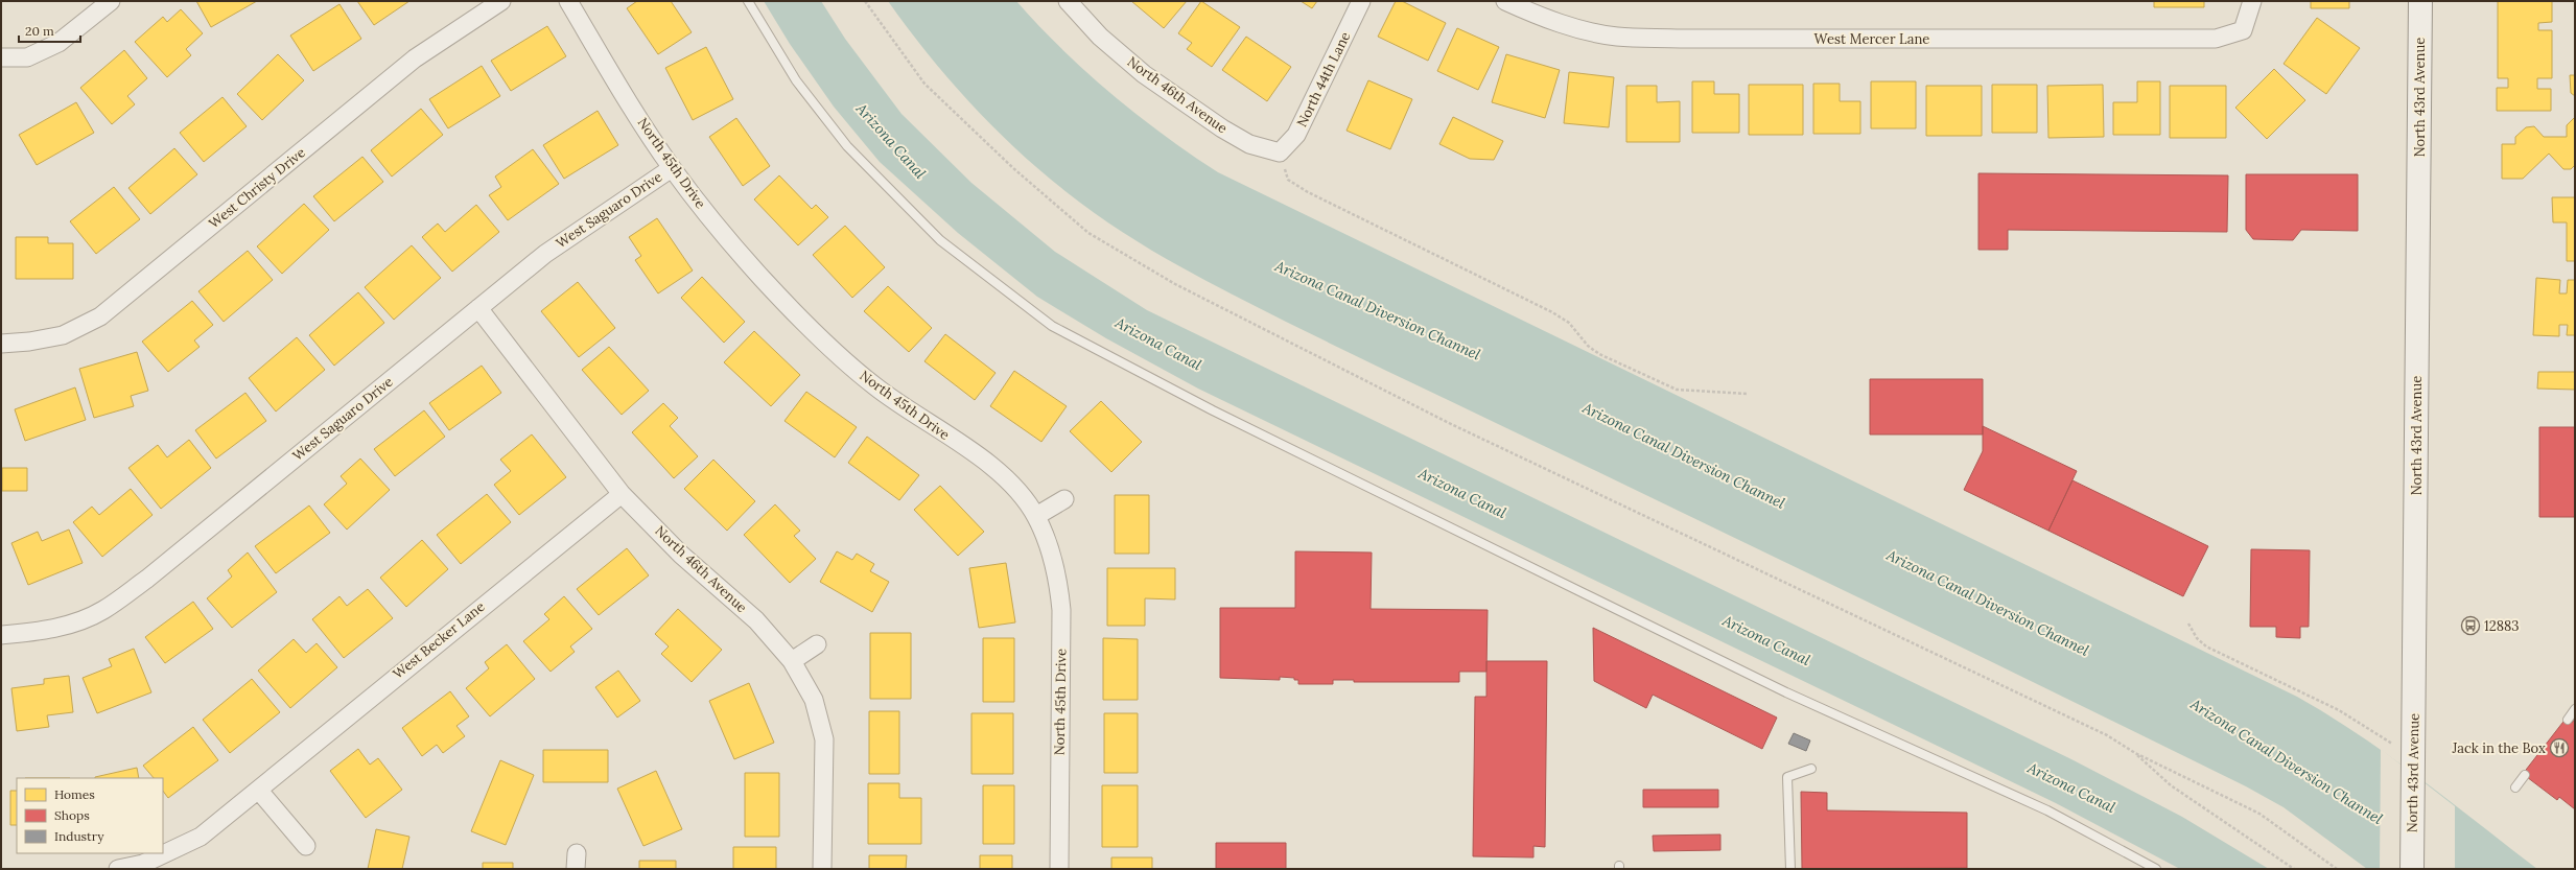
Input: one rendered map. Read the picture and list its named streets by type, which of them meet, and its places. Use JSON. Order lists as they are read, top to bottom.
{
  "streets": {
    "main road": ["North 43rd Avenue"],
    "street": [
      "West Mercer Lane",
      "North 44th Lane",
      "North 46th Avenue",
      "North 45th Drive",
      "West Christy Drive",
      "West Saguaro Drive",
      "West Becker Lane"
    ]
  },
  "crossings": [
    ["North 44th Lane", "North 46th Avenue"],
    ["North 46th Avenue", "West Saguaro Drive"],
    ["North 46th Avenue", "West Becker Lane"],
    ["North 45th Drive", "West Saguaro Drive"]
  ],
  "water": ["Arizona Canal", "Arizona Canal Diversion Channel"],
  "places": {
    "bus stop": ["12883"],
    "restaurant": ["Jack in the Box"]
  },
  "legend": ["Homes", "Shops", "Industry"],
  "scale_bar": "20 m"
}
